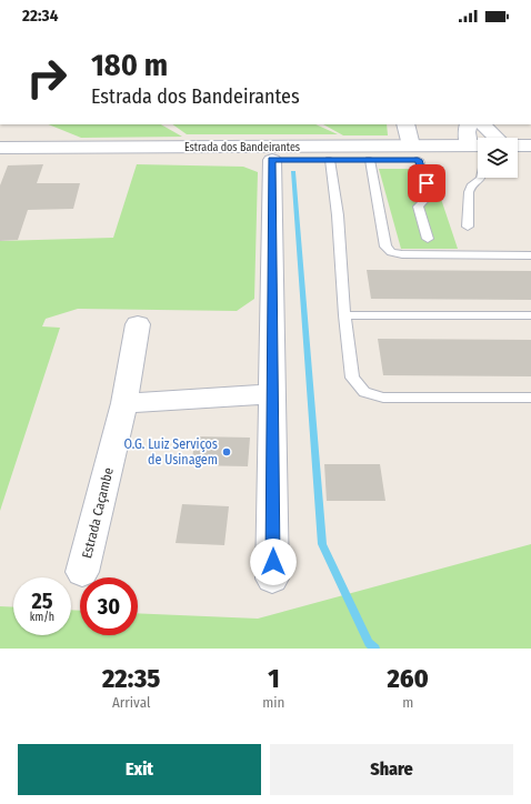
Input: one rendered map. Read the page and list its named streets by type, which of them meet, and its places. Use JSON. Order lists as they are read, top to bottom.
{
  "streets": {
    "street": ["Estrada dos Bandeirantes", "Estrada Caçambe"]
  },
  "places": ["O.G. Luiz Serviços de Usinagem"],
  "page": {
    "status": "22:34",
    "turn": ["180 m", "Estrada dos Bandeirantes"],
    "speed": "25 km/h",
    "limit": "30",
    "eta": [
      "22:35",
      "Arrival",
      "1",
      "min",
      "260",
      "m"
    ],
    "buttons": ["Exit", "Share"]
  }
}
